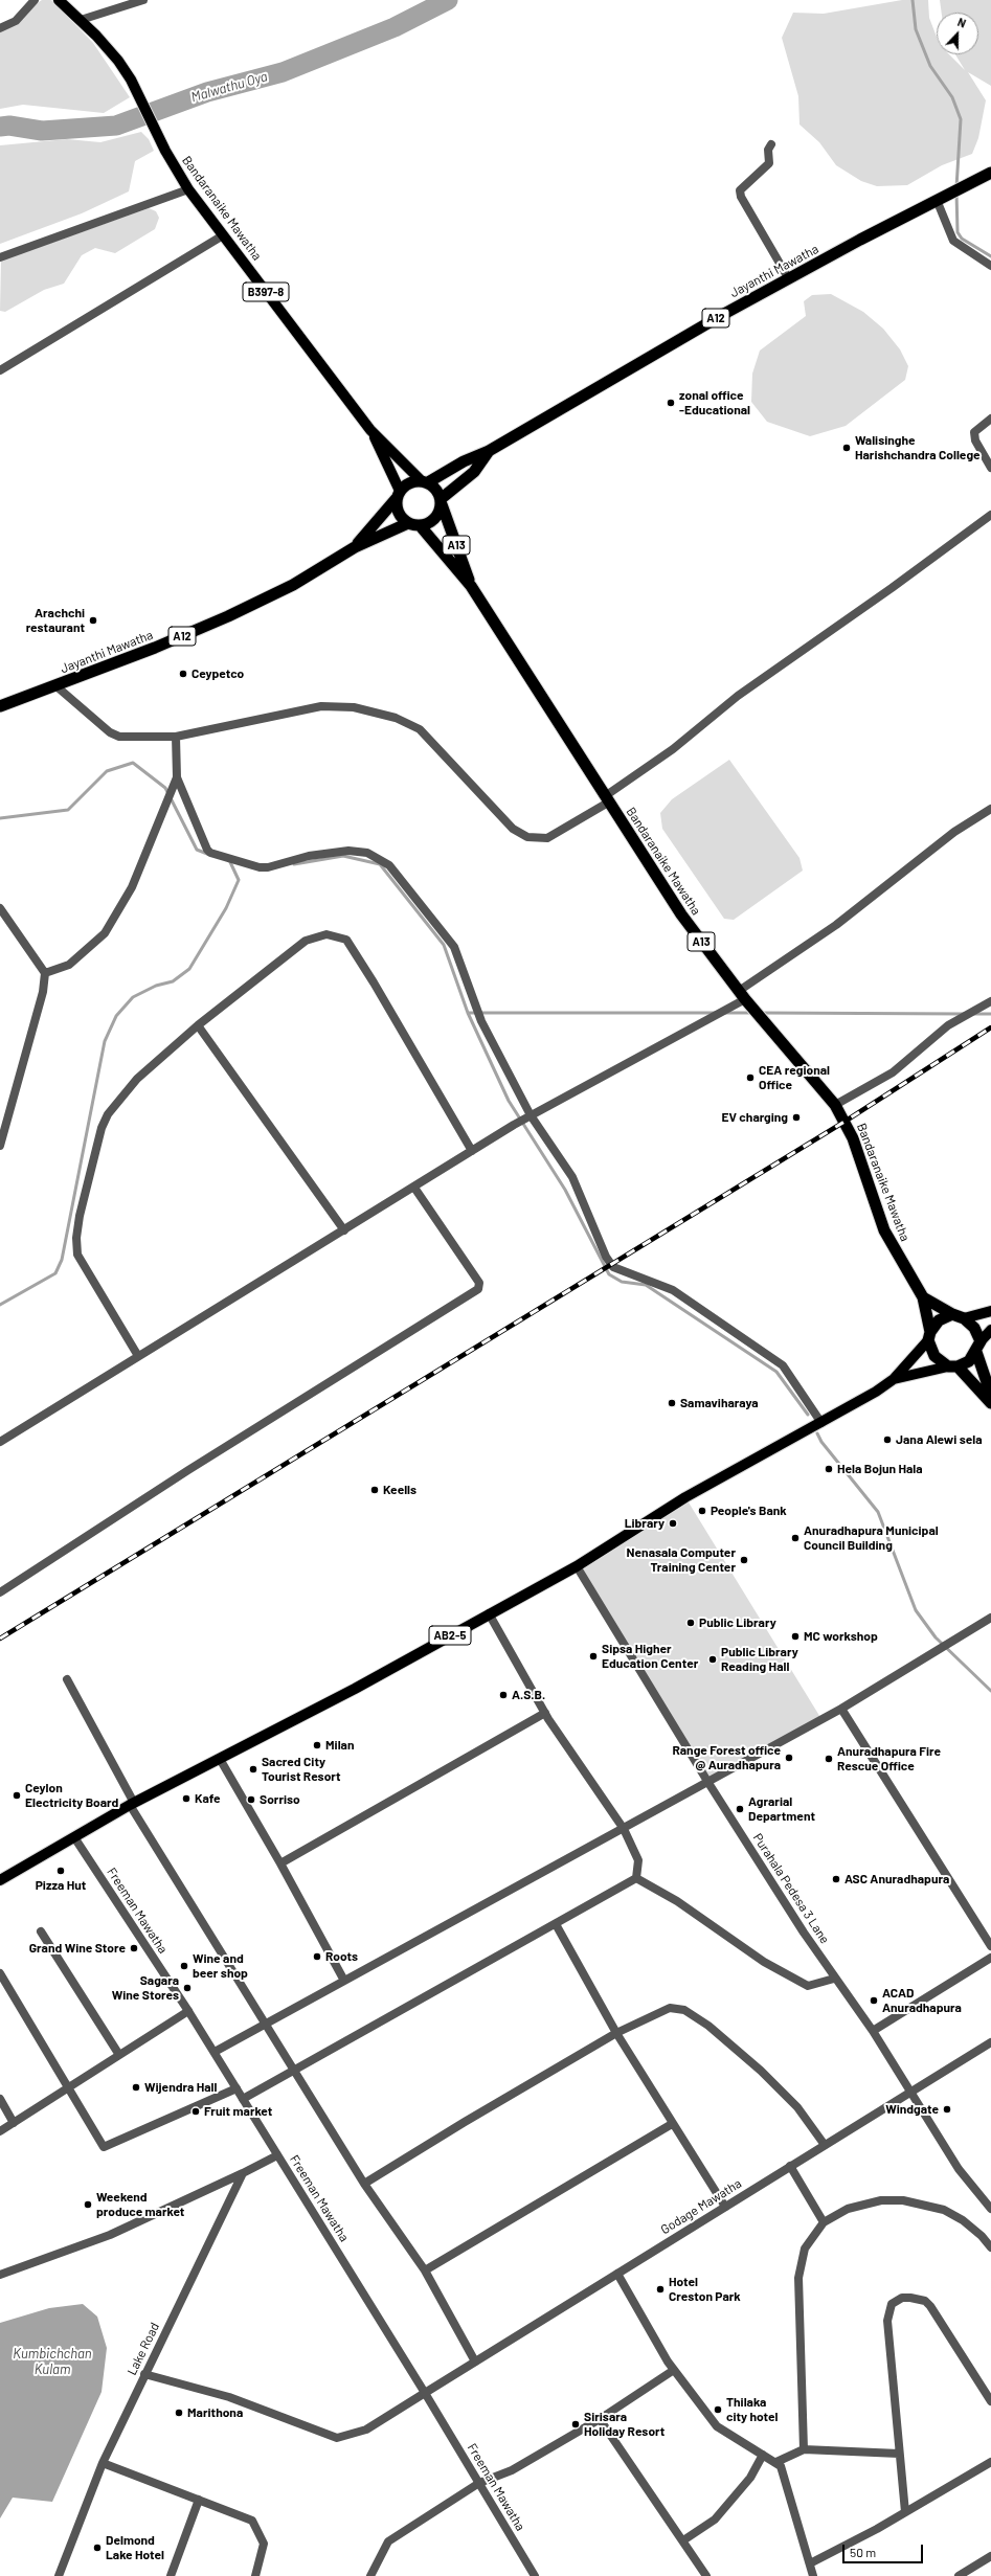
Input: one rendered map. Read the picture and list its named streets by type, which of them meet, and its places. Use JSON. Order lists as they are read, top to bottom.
{
  "streets": {
    "highway": [
      "Bandaranaike Mawatha",
      "Jayanthi Mawatha",
      "A12",
      "A13"
    ],
    "main road": ["B397-8", "AB2-5"],
    "street": [
      "Purahala Pedesa 3 Lane",
      "Freeman Mawatha",
      "Godage Mawatha",
      "Lake Road"
    ]
  },
  "crossings": [
    ["Bandaranaike Mawatha", "Jayanthi Mawatha"],
    ["Bandaranaike Mawatha", "AB2-5"],
    ["AB2-5", "Purahala Pedesa 3 Lane"],
    ["AB2-5", "Freeman Mawatha"],
    ["Purahala Pedesa 3 Lane", "Godage Mawatha"],
    ["Freeman Mawatha", "Godage Mawatha"],
    ["Godage Mawatha", "Lake Road"]
  ],
  "water": ["Malwathu Oya", "Kumbichchan Kulam"],
  "places": [
    "zonal office -Educational",
    "Walisinghe Harishchandra College",
    "Arachchi restaurant",
    "Ceypetco",
    "CEA regional Office",
    "EV charging",
    "Samaviharaya",
    "Jana Alewi sela",
    "Hela Bojun Hala",
    "Keells",
    "People's Bank",
    "Library",
    "Anuradhapura Municipal Council Building",
    "Nenasala Computer Training Center",
    "Public Library",
    "MC workshop",
    "Sipsa Higher Education Center",
    "Public Library Reading Hall",
    "A.S.B.",
    "Milan",
    "Range Forest office @ Auradhapura",
    "Anuradhapura Fire Rescue Office",
    "Sacred City Tourist Resort",
    "Ceylon Electricity Board",
    "Kafe",
    "Sorriso",
    "Agrarial Department",
    "Pizza Hut",
    "ASC Anuradhapura",
    "Grand Wine Store",
    "Roots",
    "Wine and beer shop",
    "Sagara Wine Stores",
    "ACAD Anuradhapura",
    "Wijendra Hall",
    "Windgate",
    "Fruit market",
    "Weekend produce market",
    "Hotel Creston Park",
    "Thilaka city hotel",
    "Marithona",
    "Sirisara Holiday Resort",
    "Delmond Lake Hotel"
  ],
  "scale_bar": "50 m",
  "north": "top"
}
